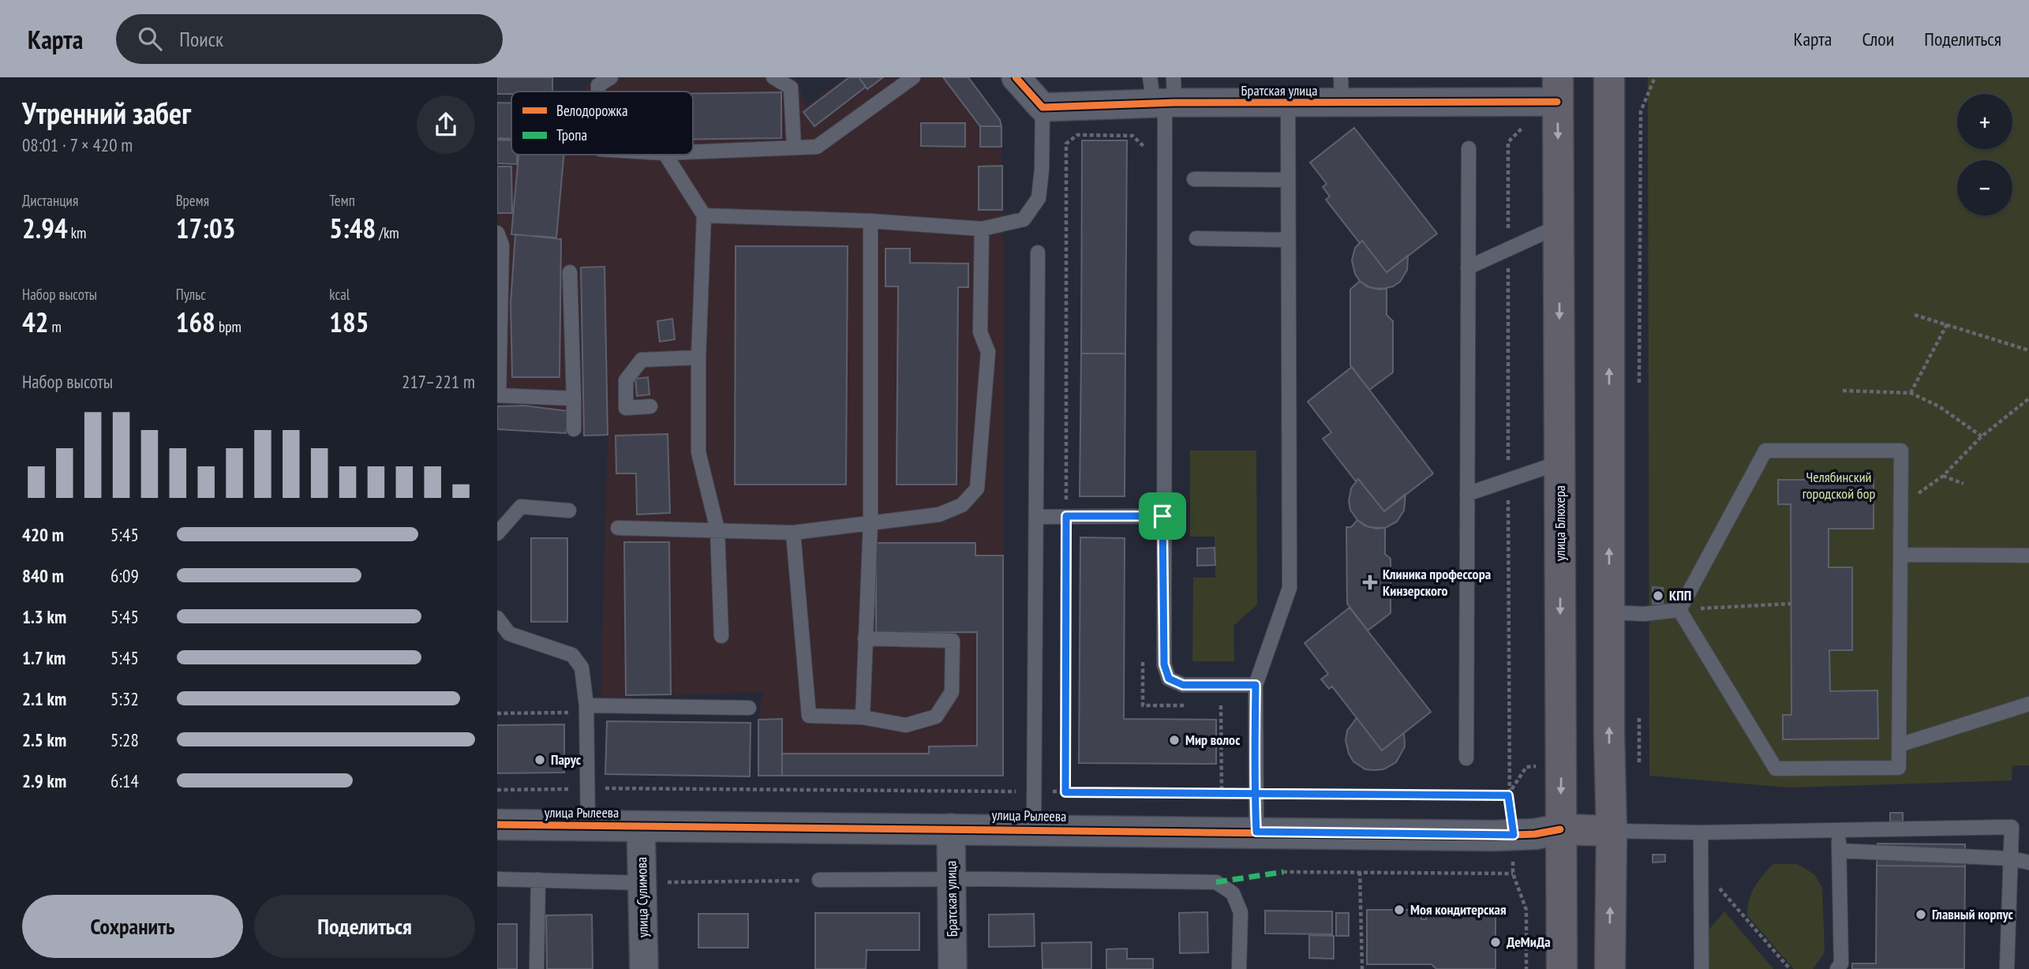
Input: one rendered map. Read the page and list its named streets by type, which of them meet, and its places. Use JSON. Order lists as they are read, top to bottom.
{
  "streets": {
    "main road": ["улица Блюхера"],
    "street": ["Братская улица", "улица Рылеева", "улица Сулимова"]
  },
  "crossings": [
    ["Братская улица", "улица Блюхера"],
    ["Братская улица", "улица Рылеева"],
    ["улица Блюхера", "улица Рылеева"],
    ["улица Рылеева", "улица Сулимова"]
  ],
  "parks": ["Челябинский городской бор"],
  "places": {
    "health": ["Клиника профессора Кинзерского"],
    "other": [
      "КПП",
      "Мир волос",
      "Парус",
      "Моя кондитерская",
      "Главный корпус",
      "ДеМиДа"
    ]
  },
  "legend": ["Велодорожка", "Тропа"],
  "page": {
    "header": "Карта",
    "search": "Поиск",
    "nav": ["Карта", "Слои", "Поделиться"],
    "heading": ["Утренний забег", "08:01 · 7 × 420 m"],
    "map_buttons": ["+", "−"],
    "stats": [
      ["Дистанция", "2.94 km"],
      ["Время", "17:03"],
      ["Темп", "5:48 /km"],
      ["Набор высоты", "42 m"],
      ["Пульс", "168 bpm"],
      ["kcal", "185"]
    ],
    "chart": ["Набор высоты", "217–221 m"],
    "list": [
      {
        "name": "420 m",
        "note": "5:45"
      },
      {
        "name": "840 m",
        "note": "6:09"
      },
      {
        "name": "1.3 km",
        "note": "5:45"
      },
      {
        "name": "1.7 km",
        "note": "5:45"
      },
      {
        "name": "2.1 km",
        "note": "5:32"
      },
      {
        "name": "2.5 km",
        "note": "5:28"
      },
      {
        "name": "2.9 km",
        "note": "6:14"
      }
    ],
    "buttons": ["Сохранить", "Поделиться"]
  }
}
